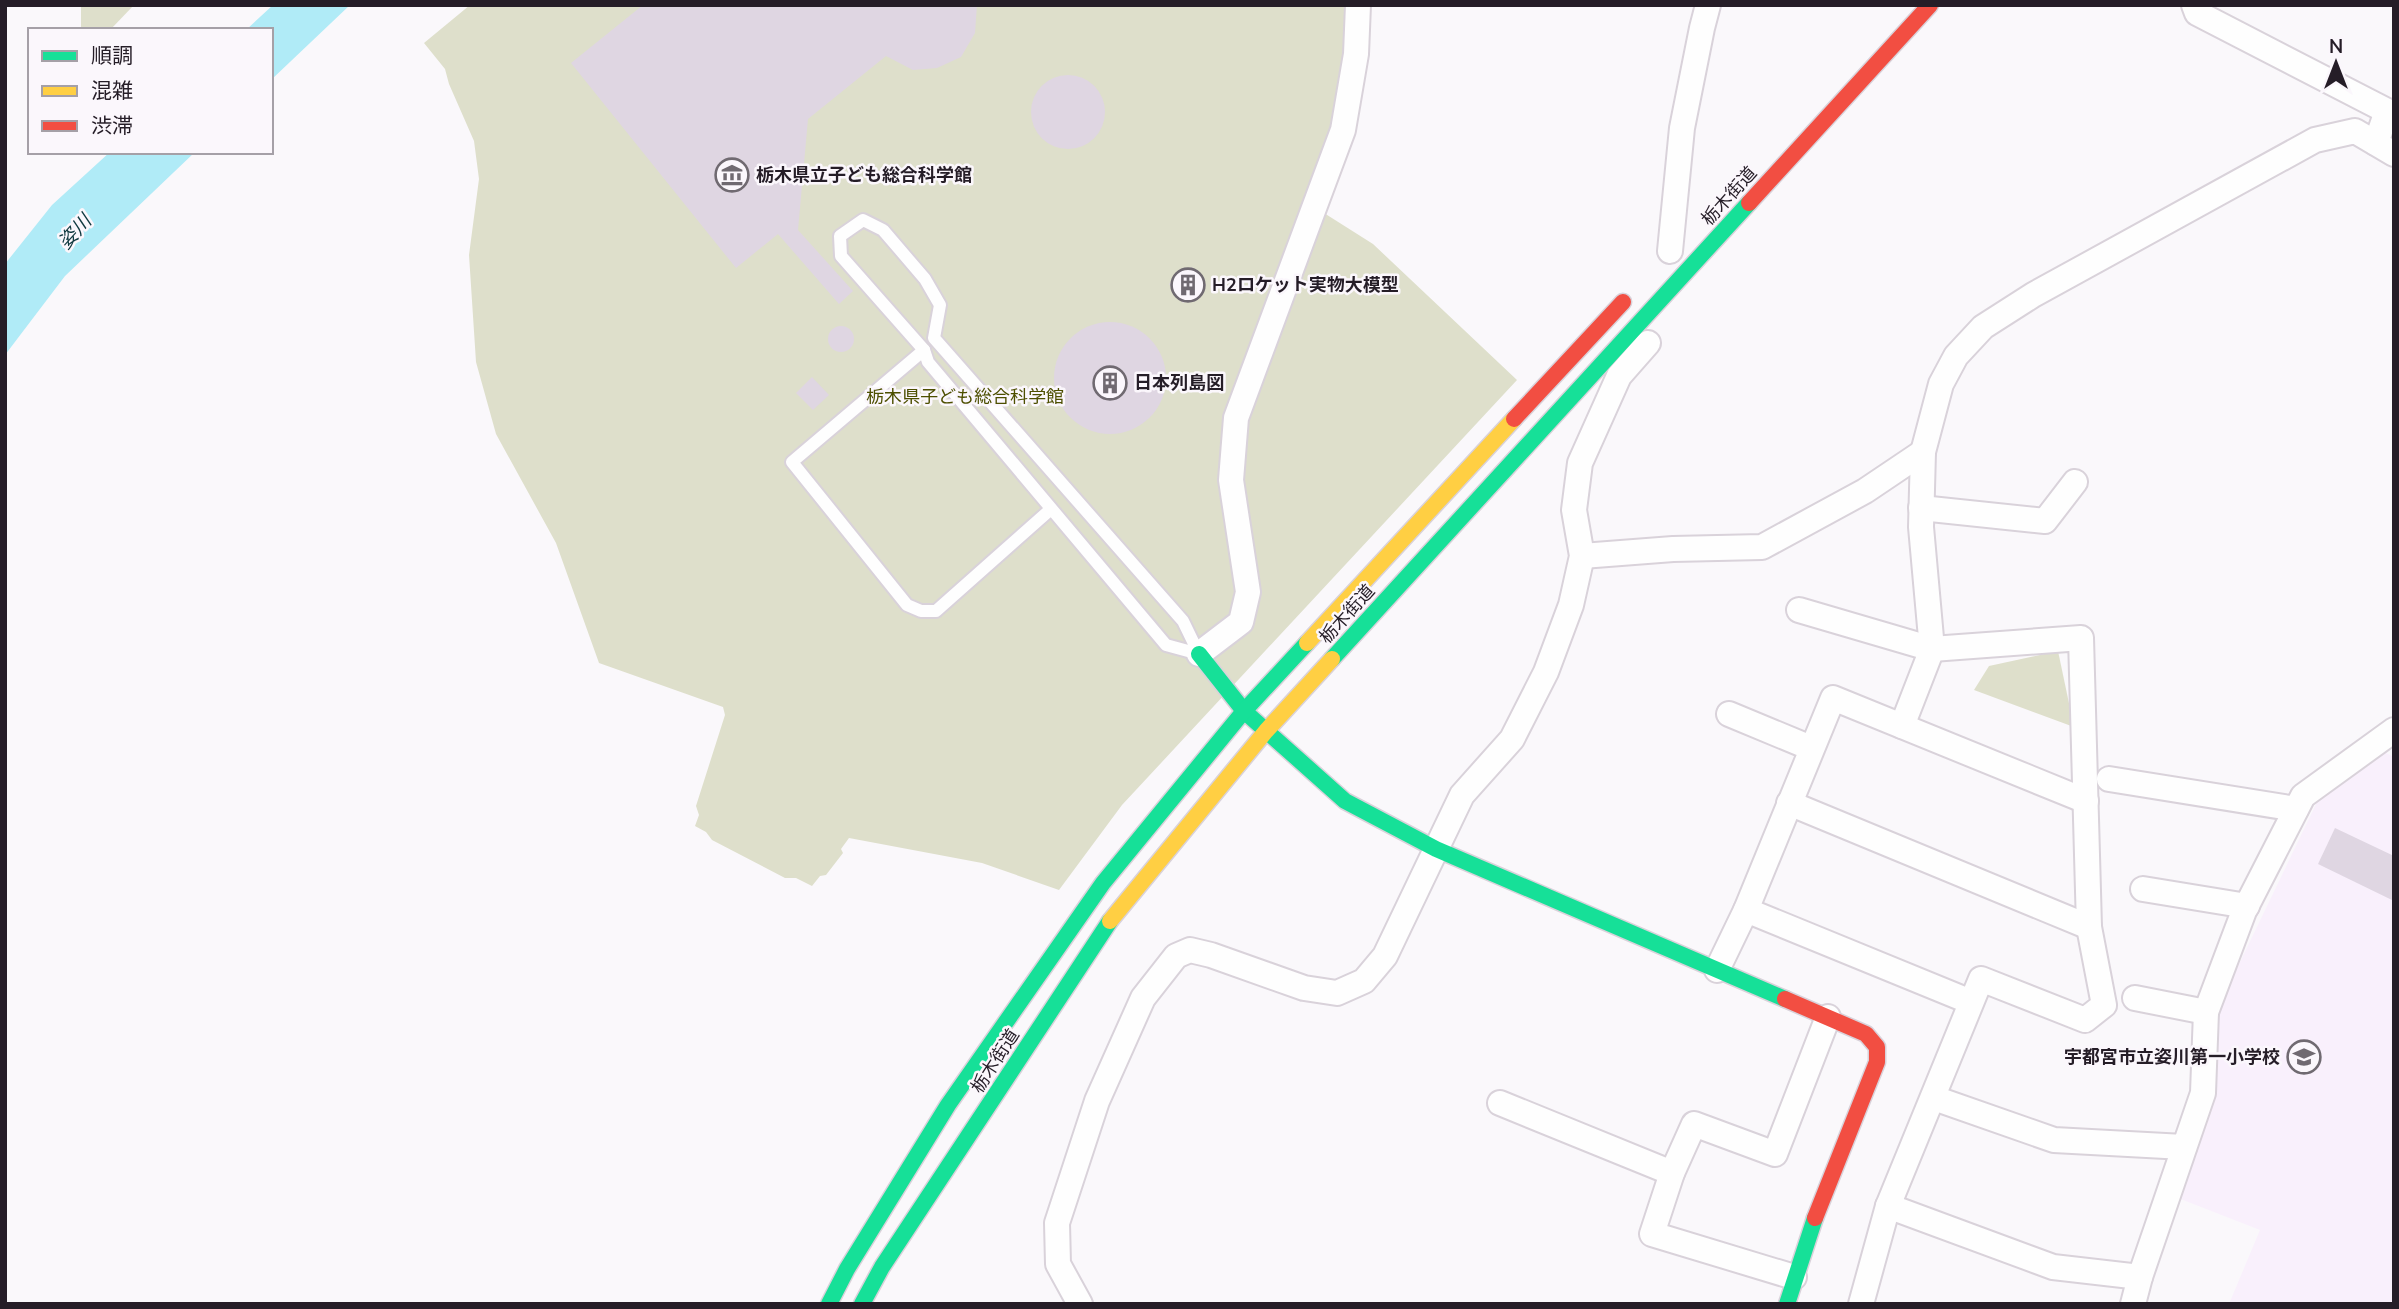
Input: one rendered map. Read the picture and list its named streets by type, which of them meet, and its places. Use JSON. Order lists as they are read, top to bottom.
{
  "streets": {
    "main road": ["栃木街道"]
  },
  "water": ["姿川"],
  "parks": ["栃木県子ども総合科学館"],
  "places": {
    "museum": ["栃木県立子ども総合科学館"],
    "building": ["H2ロケット実物大模型", "日本列島図"],
    "school or university": ["宇都宮市立姿川第一小学校"]
  },
  "legend": ["順調", "混雑", "渋滞"],
  "north": "top"
}
